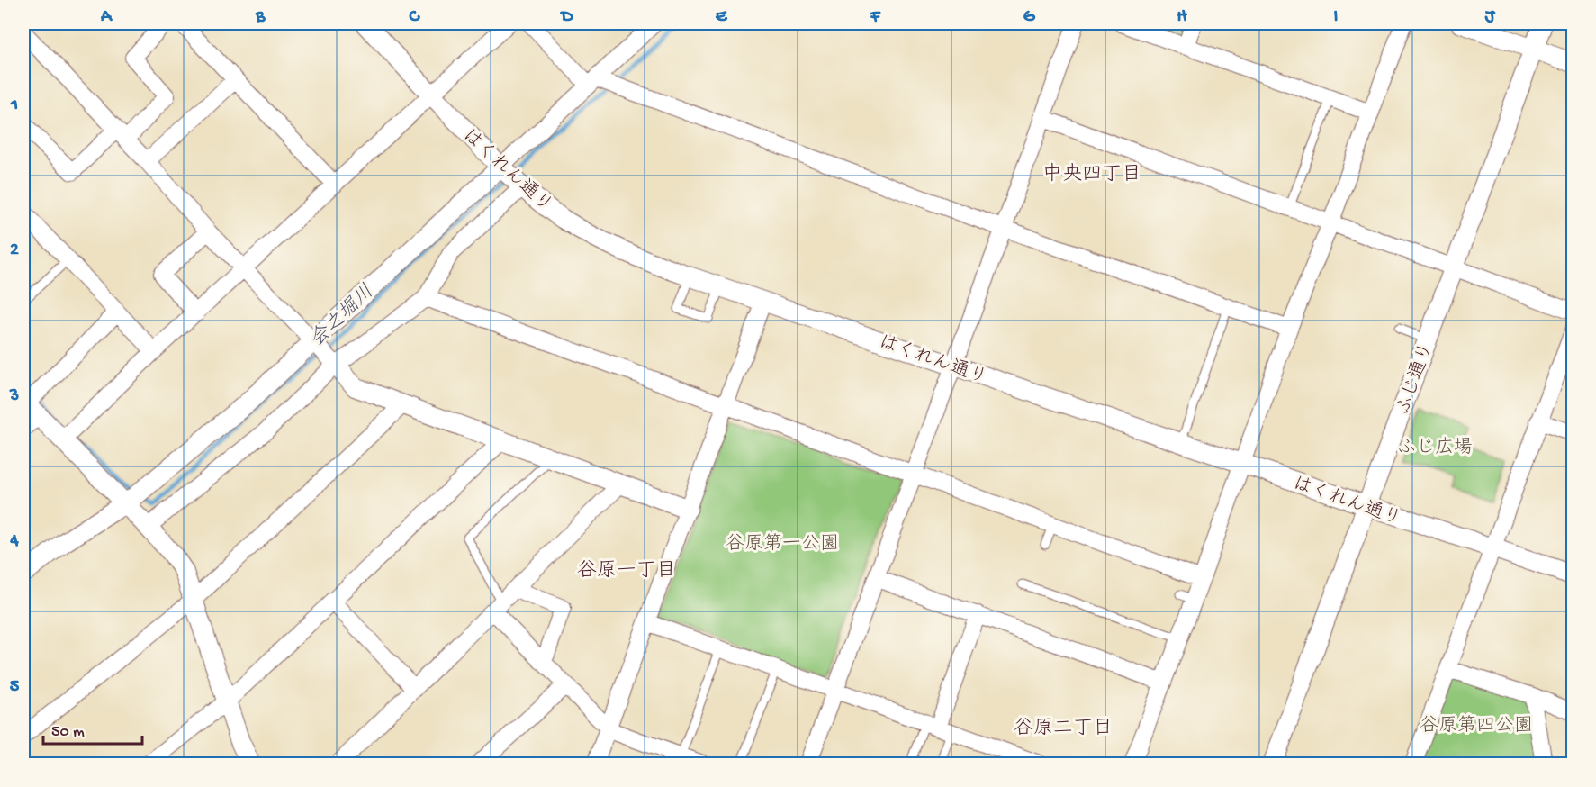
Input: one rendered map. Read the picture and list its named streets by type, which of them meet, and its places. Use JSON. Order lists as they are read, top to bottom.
{
  "streets": {
    "street": ["はくれん通り", "ふじ通り"]
  },
  "crossings": [
    ["はくれん通り", "ふじ通り"]
  ],
  "districts": ["中央四丁目", "谷原一丁目", "谷原二丁目"],
  "water": ["会之堀川"],
  "parks": ["ふじ広場", "谷原第一公園", "谷原第四公園"],
  "scale_bar": "50 m",
  "grid": {
    "columns": [
      "A",
      "B",
      "C",
      "D",
      "E",
      "F",
      "G",
      "H",
      "I",
      "J"
    ],
    "rows": [
      "1",
      "2",
      "3",
      "4",
      "5"
    ]
  }
}
